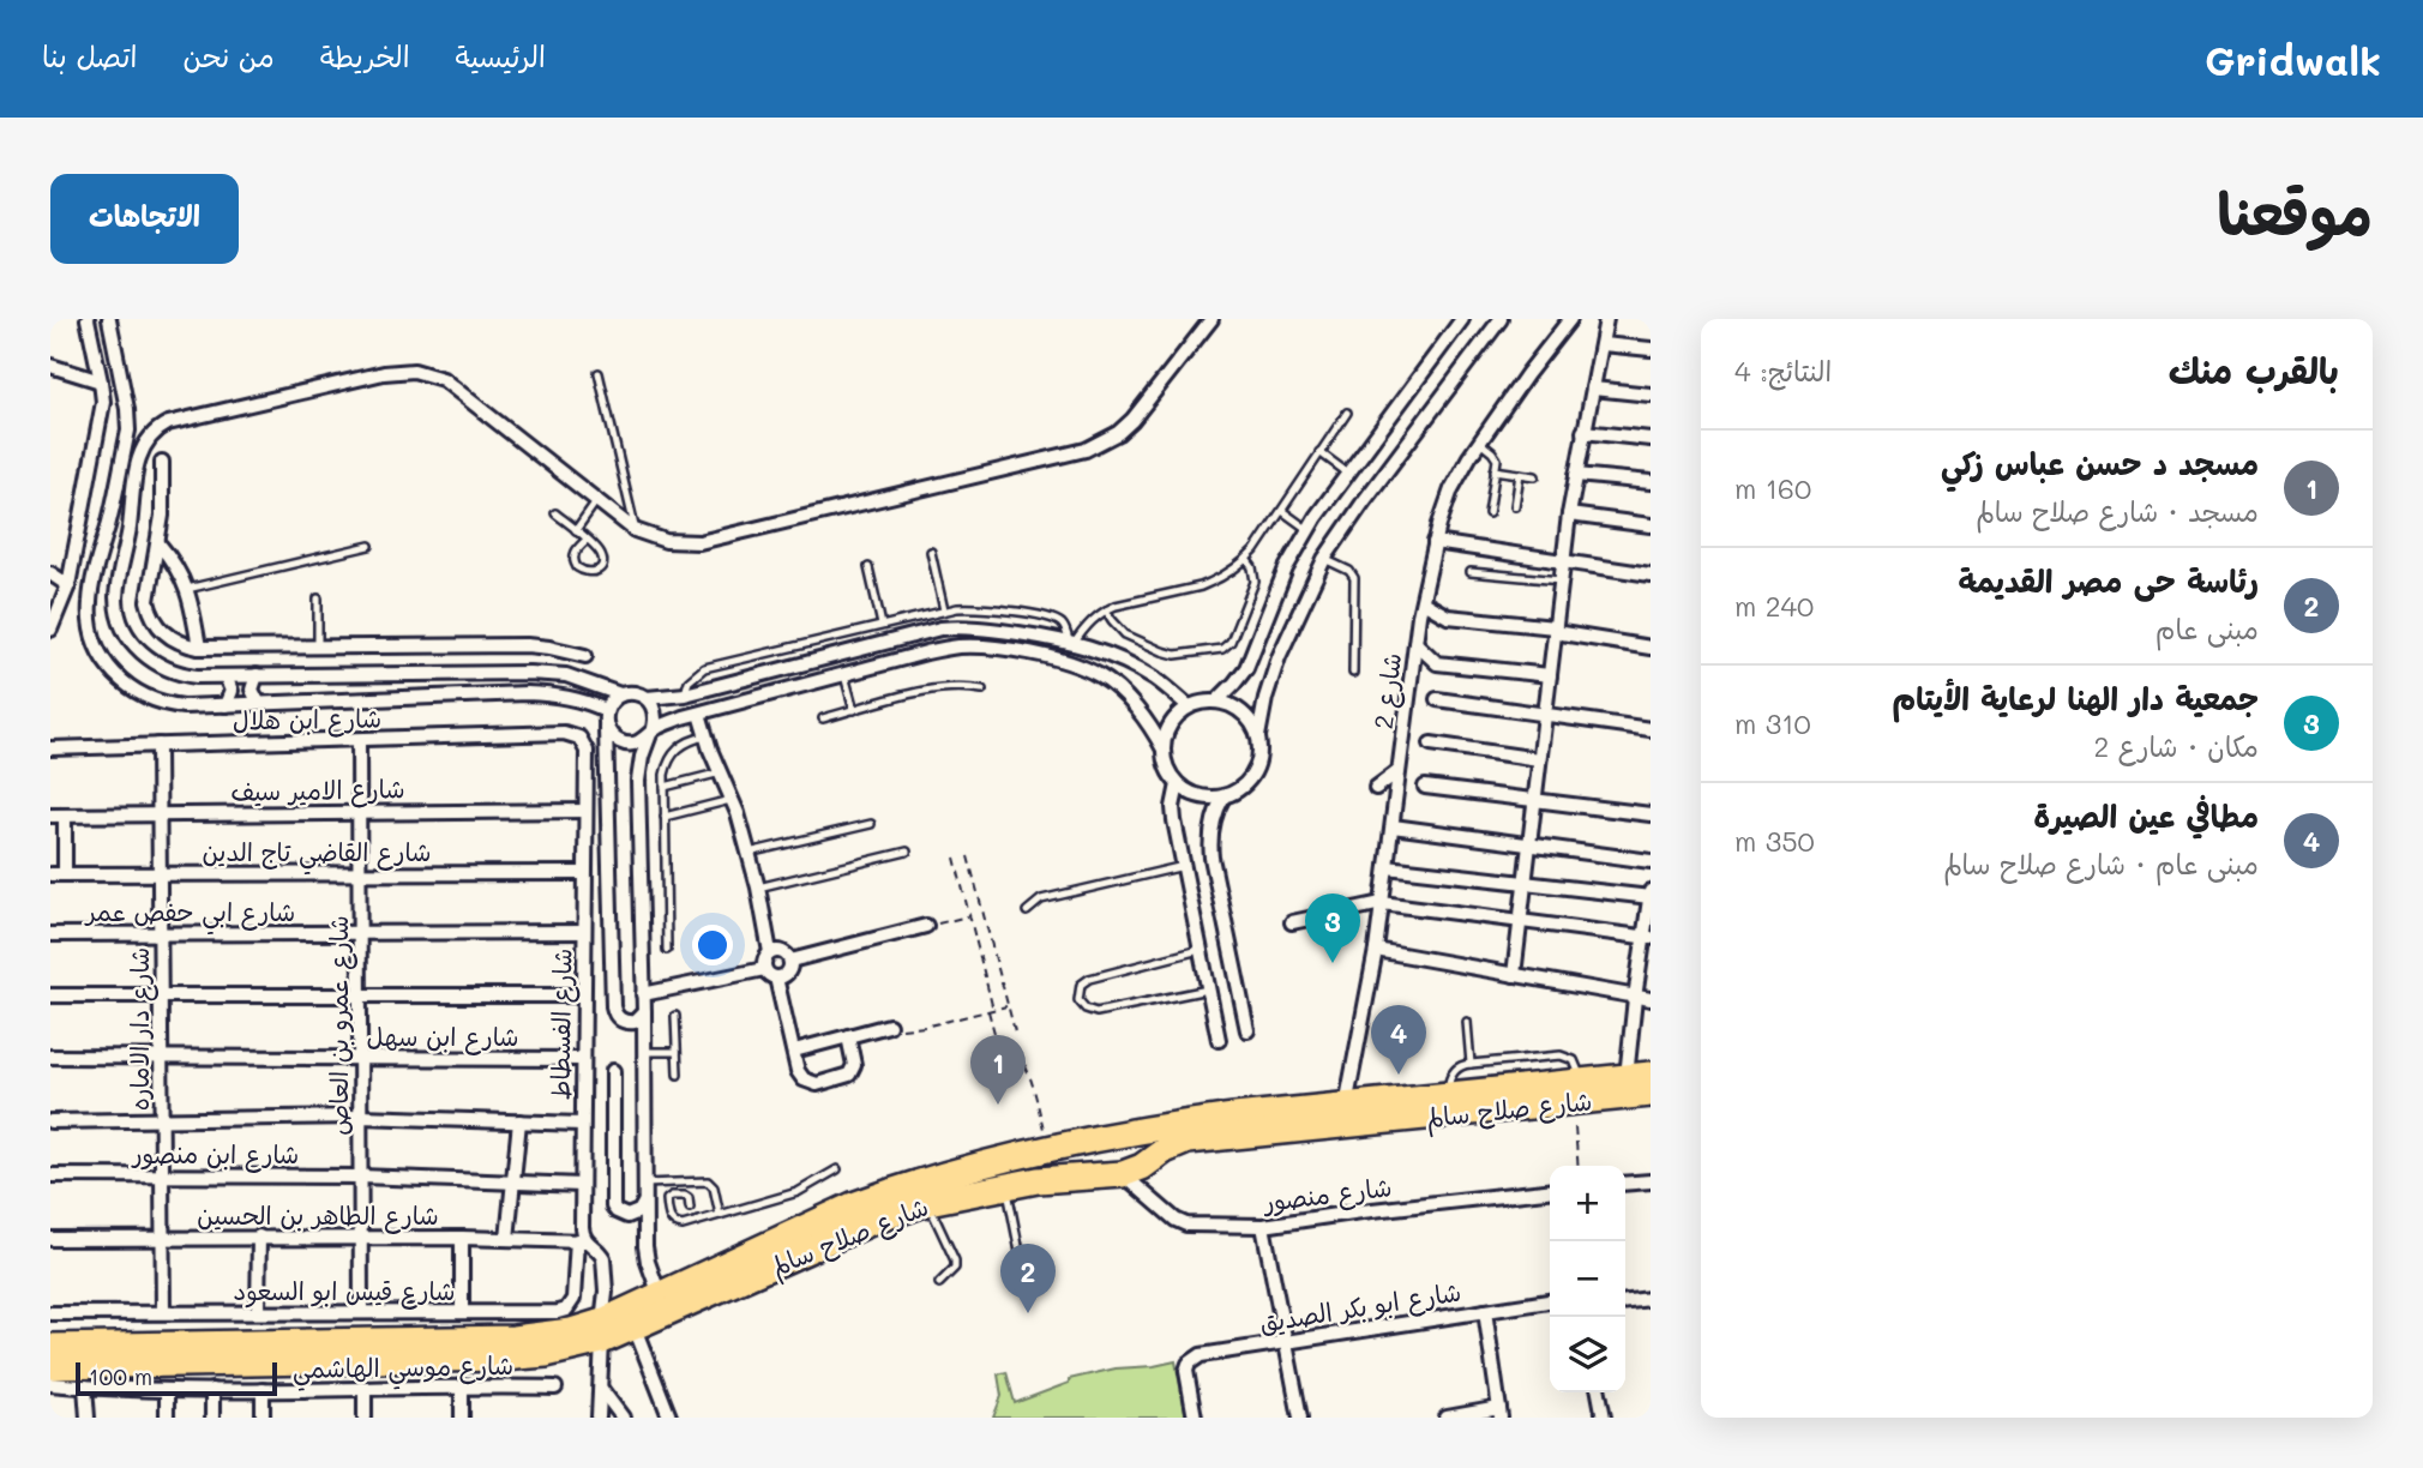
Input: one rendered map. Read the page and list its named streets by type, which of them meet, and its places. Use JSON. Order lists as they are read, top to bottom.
{
  "streets": {
    "highway": ["شارع صلاح سالم"],
    "street": [
      "شارع 2",
      "شارع ابن هلال",
      "شارع الامير سيف",
      "شارع القاضي تاج الدين",
      "شارع ابي حفص عمر",
      "شارع الفسطاط",
      "شارع عمرو بن العاص",
      "شارع دار الاماره",
      "شارع ابن سهل",
      "شارع ابن منصور",
      "شارع منصور",
      "شارع الطاهر بن الحسين",
      "شارع قيس ابو السعود",
      "شارع ابو بكر الصديق",
      "شارع موسي الهاشمي"
    ]
  },
  "crossings": [
    ["شارع 2", "شارع صلاح سالم"],
    ["شارع ابن هلال", "شارع الفسطاط"],
    ["شارع ابن هلال", "شارع عمرو بن العاص"],
    ["شارع ابن هلال", "شارع دار الاماره"],
    ["شارع الامير سيف", "شارع الفسطاط"],
    ["شارع الامير سيف", "شارع عمرو بن العاص"],
    ["شارع الامير سيف", "شارع دار الاماره"],
    ["شارع القاضي تاج الدين", "شارع الفسطاط"],
    ["شارع القاضي تاج الدين", "شارع عمرو بن العاص"],
    ["شارع القاضي تاج الدين", "شارع دار الاماره"],
    ["شارع ابي حفص عمر", "شارع الفسطاط"],
    ["شارع ابي حفص عمر", "شارع عمرو بن العاص"],
    ["شارع ابي حفص عمر", "شارع دار الاماره"],
    ["شارع الفسطاط", "شارع ابن سهل"],
    ["شارع الفسطاط", "شارع صلاح سالم"],
    ["شارع الفسطاط", "شارع ابن منصور"],
    ["شارع الفسطاط", "شارع الطاهر بن الحسين"],
    ["شارع الفسطاط", "شارع قيس ابو السعود"],
    ["شارع عمرو بن العاص", "شارع ابن سهل"],
    ["شارع عمرو بن العاص", "شارع ابن منصور"],
    ["شارع عمرو بن العاص", "شارع الطاهر بن الحسين"],
    ["شارع عمرو بن العاص", "شارع قيس ابو السعود"],
    ["شارع دار الاماره", "شارع ابن سهل"],
    ["شارع دار الاماره", "شارع ابن منصور"],
    ["شارع دار الاماره", "شارع الطاهر بن الحسين"],
    ["شارع دار الاماره", "شارع قيس ابو السعود"],
    ["شارع صلاح سالم", "شارع منصور"],
    ["شارع الطاهر بن الحسين", "شارع قيس ابو السعود"]
  ],
  "scale_bar": "100 m",
  "page": {
    "header": "Gridwalk",
    "nav": [
      "الرئيسية",
      "الخريطة",
      "من نحن",
      "اتصل بنا"
    ],
    "title": "موقعنا",
    "buttons": "الاتجاهات",
    "heading": ["بالقرب منك", "النتائج: 4"],
    "list": [
      {
        "mark": "1",
        "name": "مسجد د حسن عباس زكي",
        "note": "مسجد · شارع صلاح سالم",
        "value": "160 m"
      },
      {
        "mark": "2",
        "name": "رئاسة حى مصر القديمة",
        "note": "مبنى عام",
        "value": "240 m"
      },
      {
        "mark": "3",
        "name": "جمعية دار الهنا لرعاية الأيتام",
        "note": "مكان · شارع 2",
        "value": "310 m"
      },
      {
        "mark": "4",
        "name": "مطافي عين الصيرة",
        "note": "مبنى عام · شارع صلاح سالم",
        "value": "350 m"
      }
    ],
    "pins": [
      "3",
      "4",
      "1",
      "2"
    ],
    "map_buttons": ["+", "−"],
    "scale": "100 m"
  }
}
